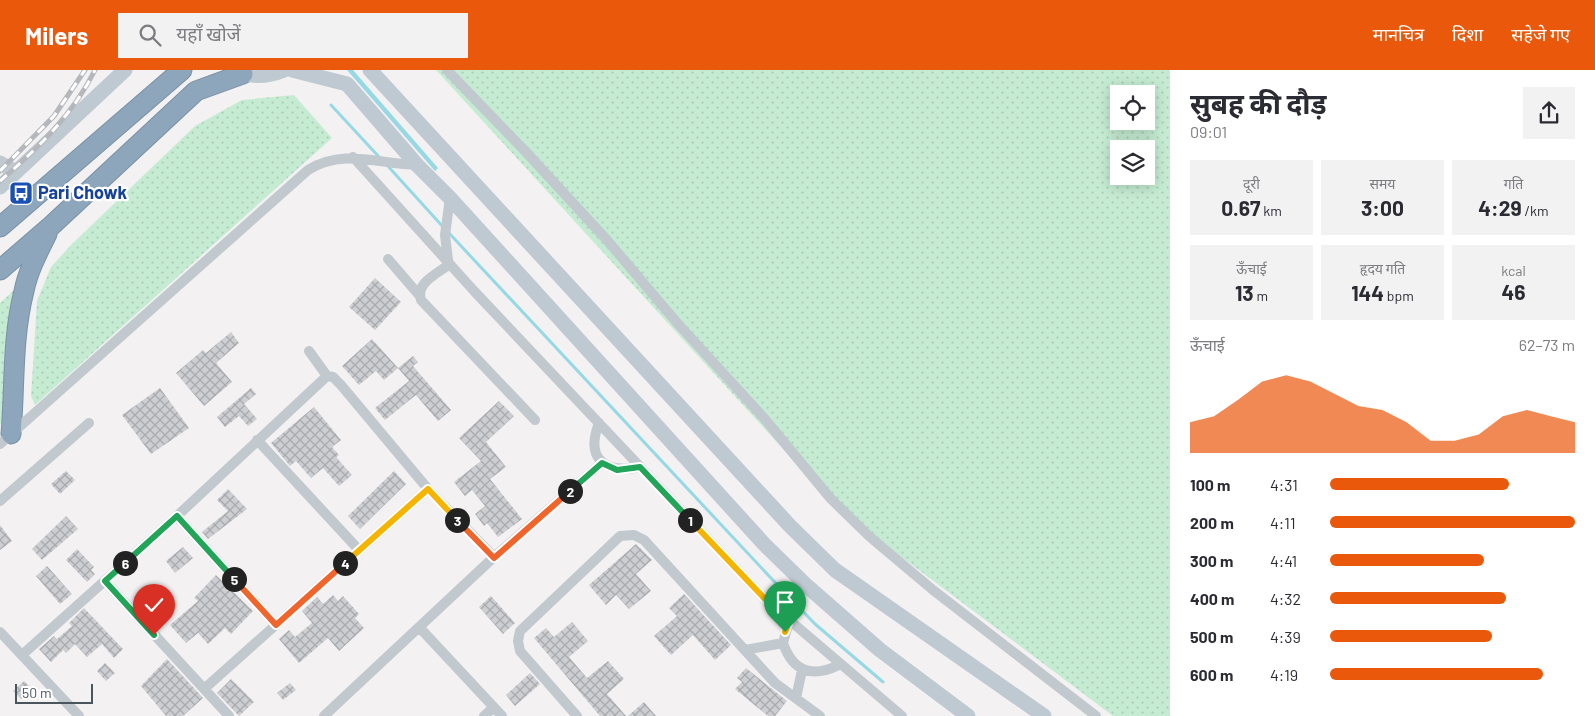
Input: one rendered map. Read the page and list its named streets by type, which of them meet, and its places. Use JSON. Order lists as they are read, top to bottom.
{
  "places": {
    "bus stop": ["Pari Chowk"]
  },
  "scale_bar": "50 m",
  "page": {
    "header": "Milers",
    "search": "यहाँ खोजें",
    "nav": ["मानचित्र", "दिशा", "सहेजे गए"],
    "heading": ["सुबह की दौड़", "09:01"],
    "stats": [
      ["दूरी", "0.67 km"],
      ["समय", "3:00"],
      ["गति", "4:29 /km"],
      ["ऊँचाई", "13 m"],
      ["हृदय गति", "144 bpm"],
      ["kcal", "46"]
    ],
    "chart": ["ऊँचाई", "62–73 m"],
    "list": [
      {
        "name": "100 m",
        "note": "4:31"
      },
      {
        "name": "200 m",
        "note": "4:11"
      },
      {
        "name": "300 m",
        "note": "4:41"
      },
      {
        "name": "400 m",
        "note": "4:32"
      },
      {
        "name": "500 m",
        "note": "4:39"
      },
      {
        "name": "600 m",
        "note": "4:19"
      }
    ],
    "pins": [
      "2",
      "1",
      "3",
      "4",
      "6",
      "5"
    ],
    "scale": "50 m"
  }
}
